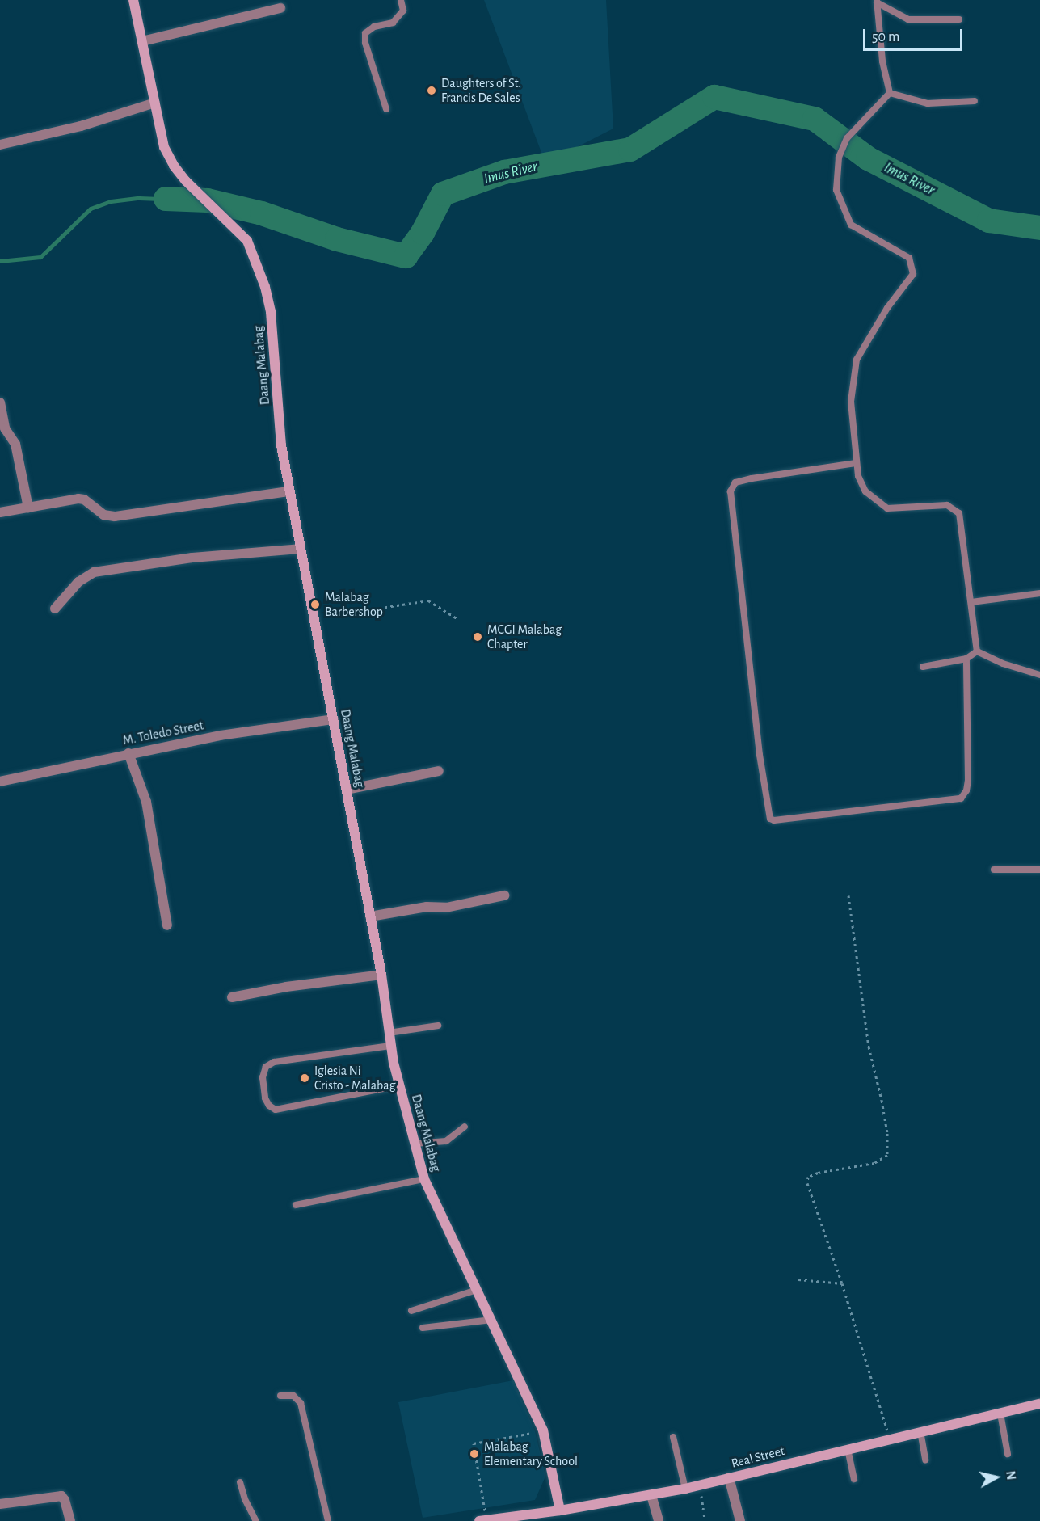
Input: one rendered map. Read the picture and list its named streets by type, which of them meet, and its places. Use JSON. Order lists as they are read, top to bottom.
{
  "streets": {
    "street": ["Daang Malabag", "M. Toledo Street", "Real Street"]
  },
  "crossings": [
    ["Daang Malabag", "M. Toledo Street"],
    ["Daang Malabag", "Real Street"]
  ],
  "water": ["Imus River"],
  "places": [
    "Daughters of St. Francis De Sales",
    "Malabag Barbershop",
    "MCGI Malabag Chapter",
    "Iglesia Ni Cristo - Malabag",
    "Malabag Elementary School"
  ],
  "scale_bar": "50 m",
  "north": "right"
}
